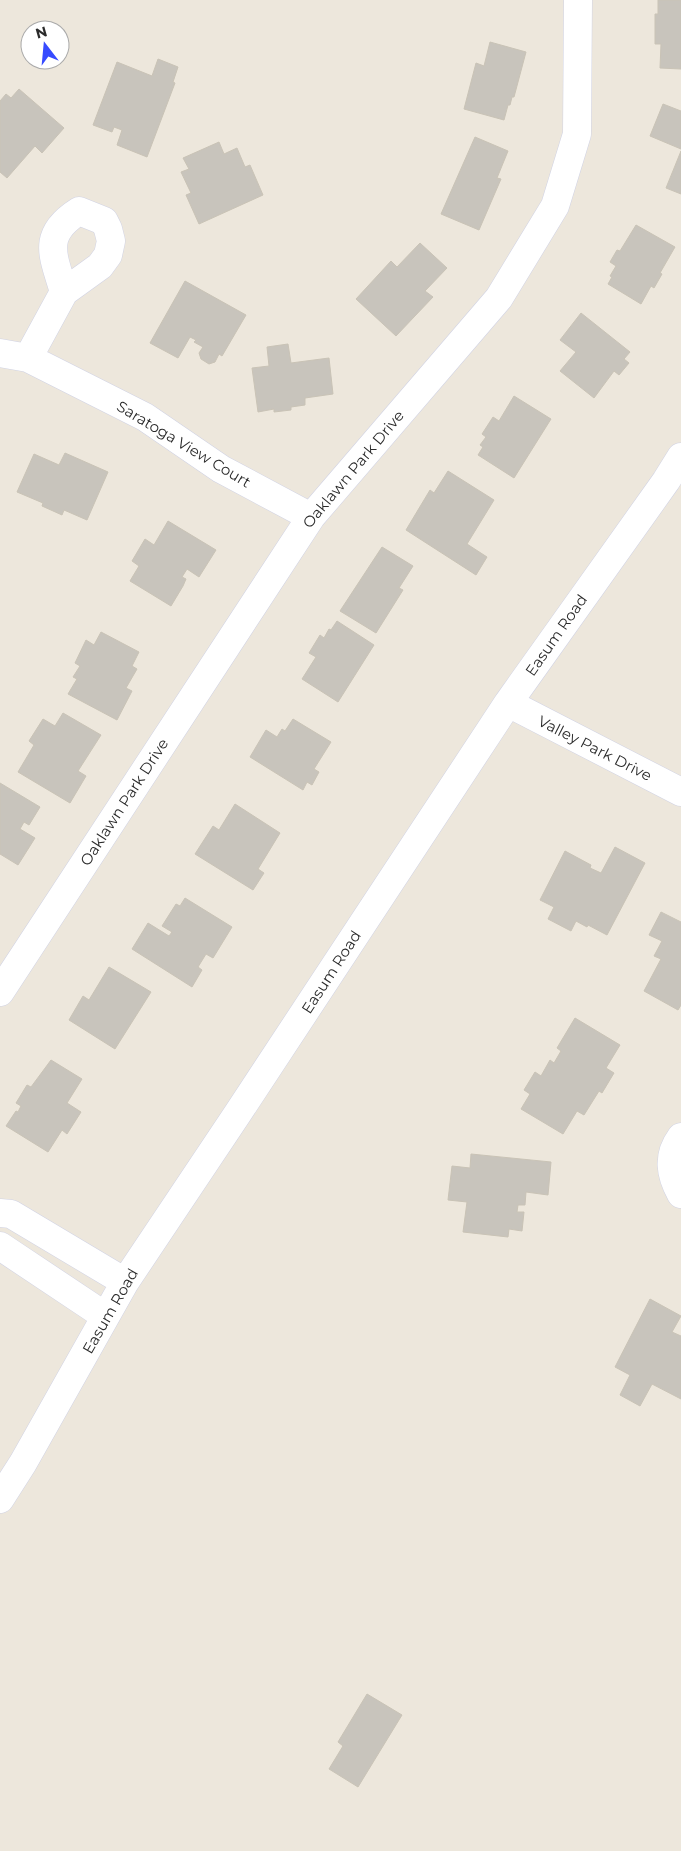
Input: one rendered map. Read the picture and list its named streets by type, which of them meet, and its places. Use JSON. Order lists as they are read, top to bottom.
{
  "streets": {
    "street": [
      "Saratoga View Court",
      "Oaklawn Park Drive",
      "Easum Road",
      "Valley Park Drive"
    ]
  },
  "crossings": [
    ["Saratoga View Court", "Oaklawn Park Drive"],
    ["Easum Road", "Valley Park Drive"]
  ],
  "north": "top"
}
